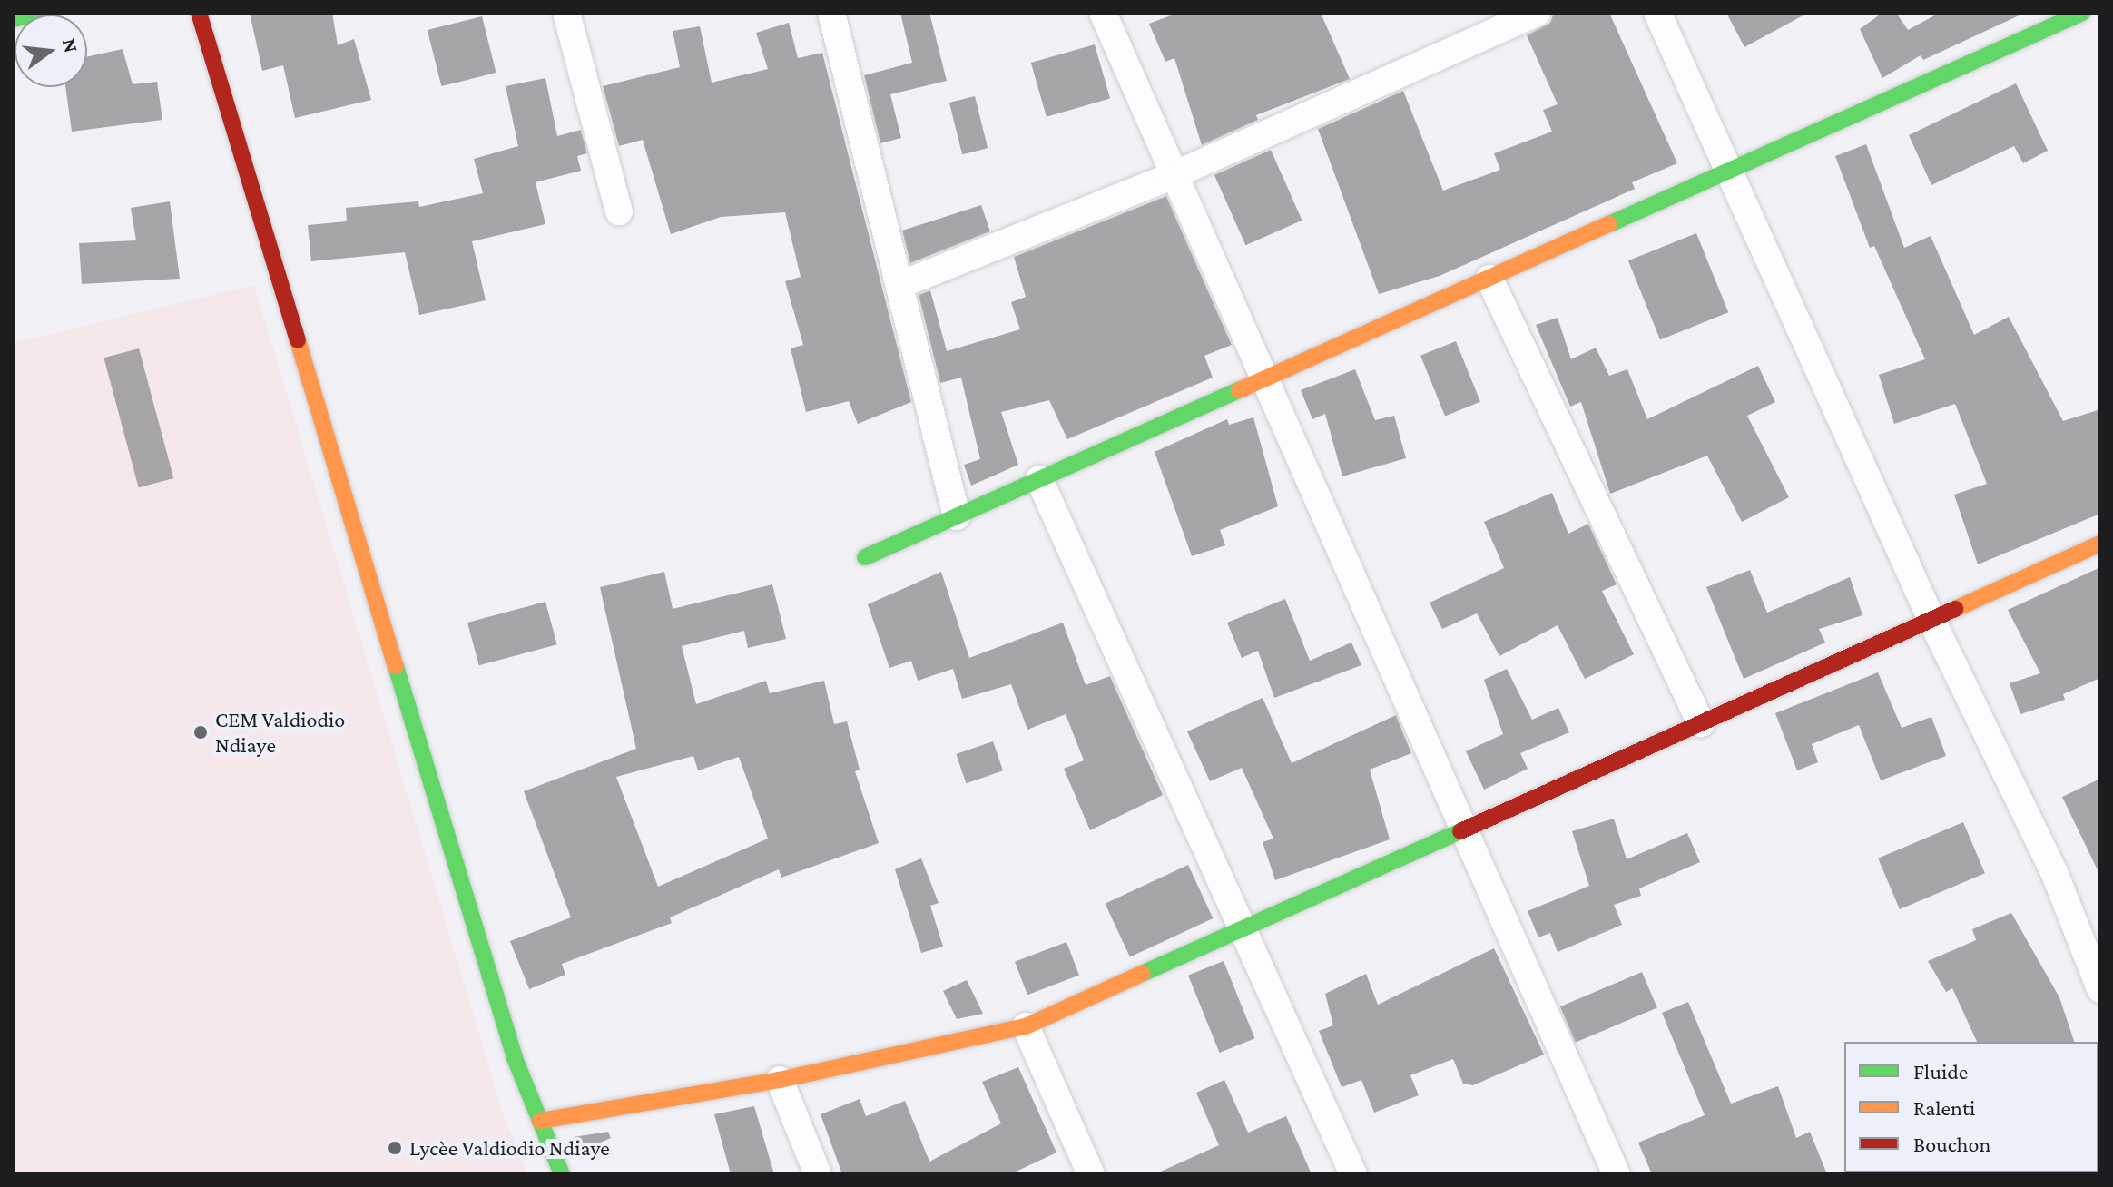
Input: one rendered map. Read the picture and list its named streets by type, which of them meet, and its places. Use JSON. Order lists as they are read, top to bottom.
{
  "places": ["CEM Valdiodio Ndiaye", "Lycèe Valdiodio Ndiaye"],
  "legend": ["Fluide", "Ralenti", "Bouchon"],
  "north": "right"
}
